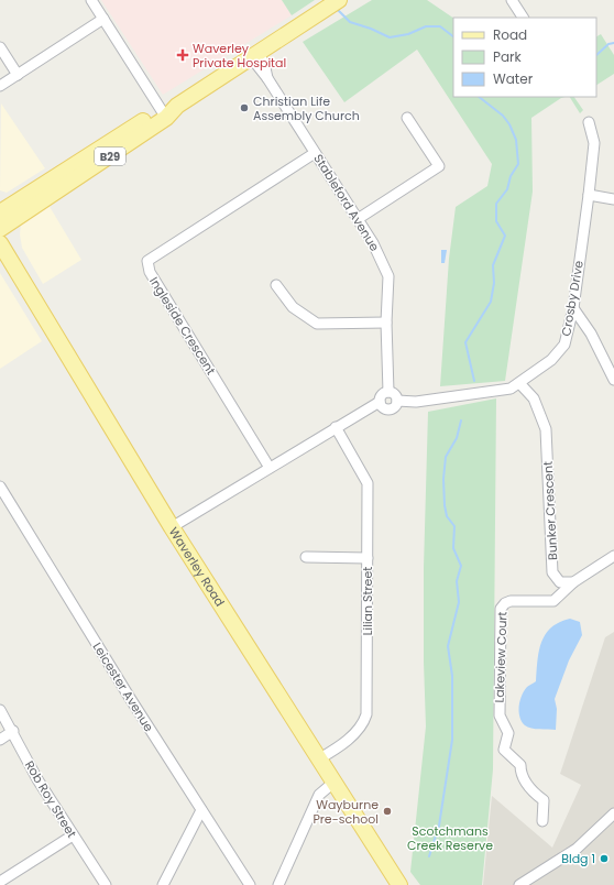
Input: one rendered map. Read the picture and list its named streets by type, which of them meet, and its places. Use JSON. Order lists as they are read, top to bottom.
{
  "streets": {
    "main road": ["B29", "Waverley Road"],
    "street": [
      "Stableford Avenue",
      "Crosby Drive",
      "Ingleside Crescent",
      "Bunker Crescent",
      "Lilian Street",
      "Lakeview Court",
      "Leicester Avenue",
      "Rob Roy Street"
    ]
  },
  "crossings": [
    ["B29", "Stableford Avenue"],
    ["Stableford Avenue", "Crosby Drive"],
    ["Stableford Avenue", "Ingleside Crescent"],
    ["Crosby Drive", "Bunker Crescent"],
    ["Bunker Crescent", "Lakeview Court"],
    ["Waverley Road", "Lilian Street"]
  ],
  "parks": ["Scotchmans Creek Reserve"],
  "places": {
    "health": ["Waverley Private Hospital"],
    "other": ["Christian Life Assembly Church", "Wayburne Pre-school", "Bldg 1"]
  },
  "legend": ["Road", "Park", "Water"]
}
